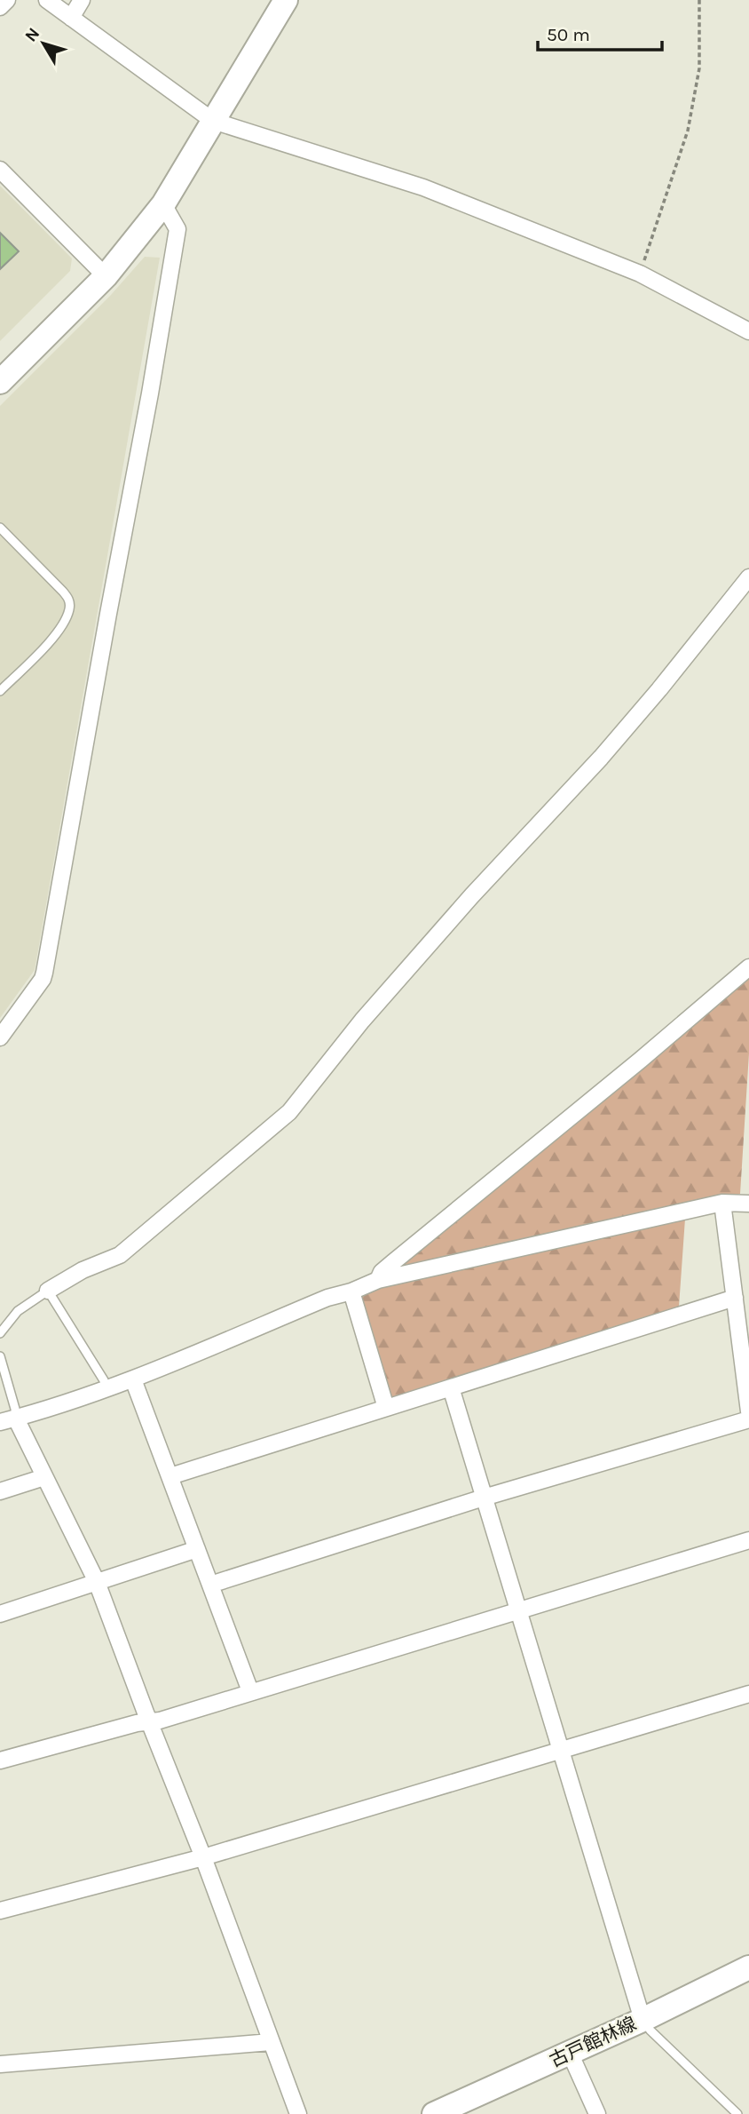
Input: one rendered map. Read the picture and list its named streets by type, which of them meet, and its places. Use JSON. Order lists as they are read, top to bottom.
{
  "streets": {
    "street": ["古戸館林線"]
  },
  "scale_bar": "50 m",
  "north": "top left"
}
